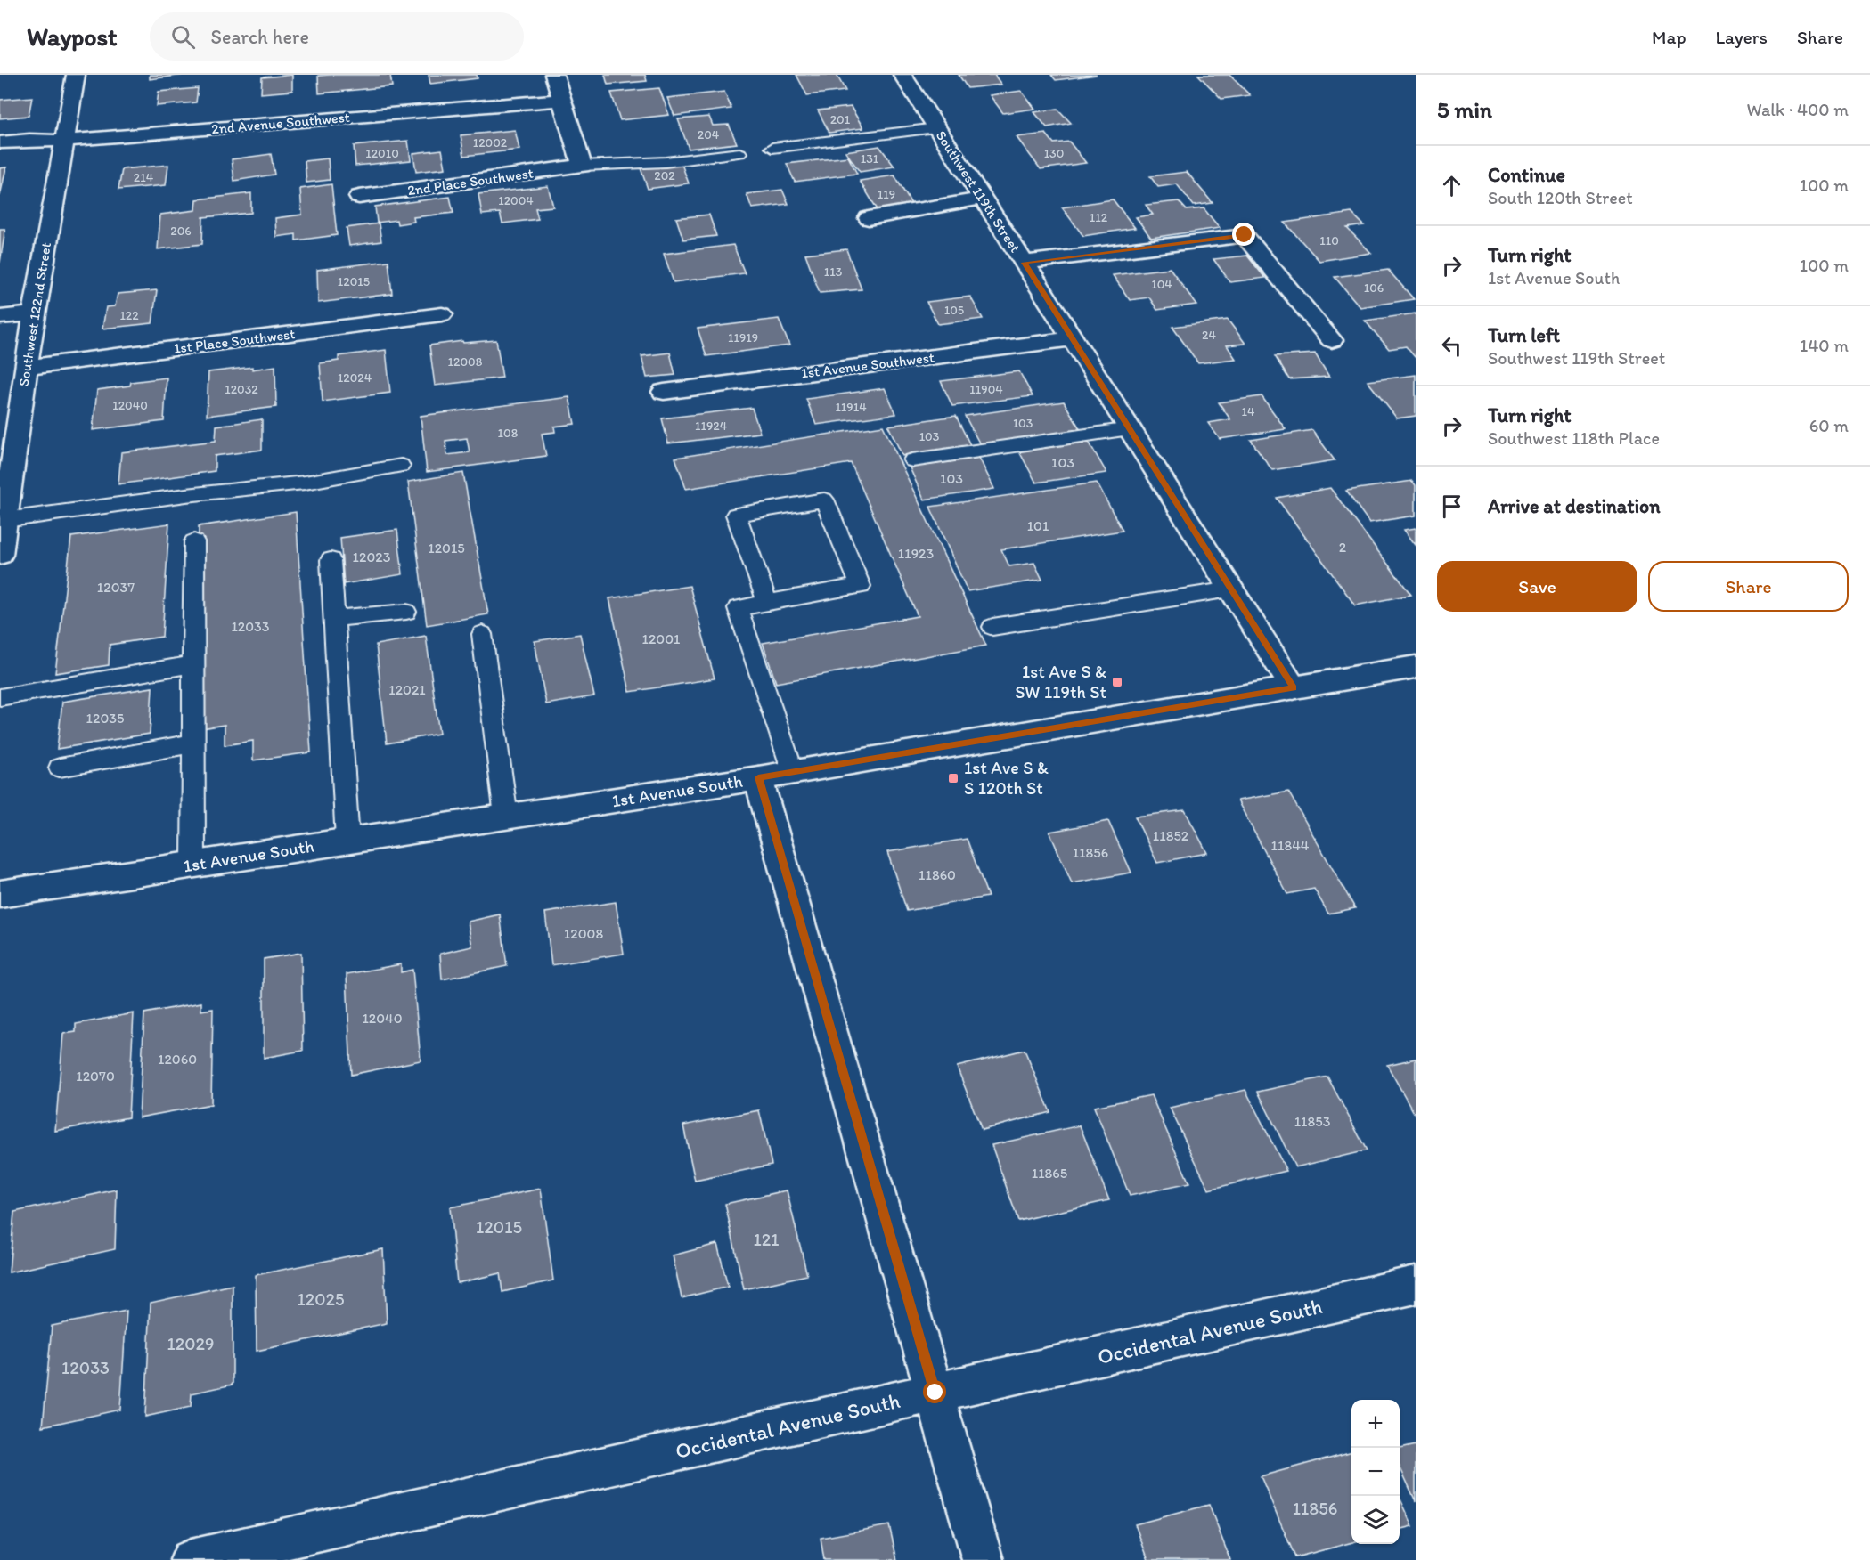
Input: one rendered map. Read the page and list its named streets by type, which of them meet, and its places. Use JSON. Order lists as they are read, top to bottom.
{
  "streets": {
    "street": [
      "2nd Avenue Southwest",
      "2nd Place Southwest",
      "Southwest 119th Street",
      "Southwest 122nd Street",
      "1st Place Southwest",
      "1st Avenue Southwest",
      "1st Avenue South",
      "Occidental Avenue South"
    ]
  },
  "crossings": [
    ["2nd Avenue Southwest", "Southwest 122nd Street"],
    ["Southwest 119th Street", "1st Avenue Southwest"],
    ["Southwest 119th Street", "1st Avenue South"],
    ["Southwest 122nd Street", "1st Place Southwest"]
  ],
  "places": {
    "transit": ["1st Ave S & SW 119th St", "1st Ave S & S 120th St"]
  },
  "house_numbers": [
    "201",
    "204",
    "12002",
    "12010",
    "130",
    "131",
    "202",
    "214",
    "119",
    "12004",
    "112",
    "206",
    "110",
    "113",
    "12015",
    "104",
    "106",
    "105",
    "122",
    "24",
    "11919",
    "12008",
    "12024",
    "12032",
    "11904",
    "12040",
    "11914",
    "14",
    "103",
    "11924",
    "108",
    "103",
    "103",
    "103",
    "101",
    "2",
    "12015",
    "11923",
    "12023",
    "12037",
    "12033",
    "12001",
    "12021",
    "12035",
    "11852",
    "11844",
    "11856",
    "11860",
    "12008",
    "12040",
    "12060",
    "12070",
    "11853",
    "11865",
    "12015",
    "121",
    "12025",
    "12029",
    "12033",
    "11856"
  ],
  "page": {
    "header": "Waypost",
    "search": "Search here",
    "nav": ["Map", "Layers", "Share"],
    "heading": ["5 min", "Walk · 400 m"],
    "list": [
      ["Continue", "South 120th Street", "100 m"],
      ["Turn right", "1st Avenue South", "100 m"],
      ["Turn left", "Southwest 119th Street", "140 m"],
      ["Turn right", "Southwest 118th Place", "60 m"],
      "Arrive at destination"
    ],
    "buttons": ["Save", "Share"],
    "map_buttons": ["+", "−"]
  }
}
